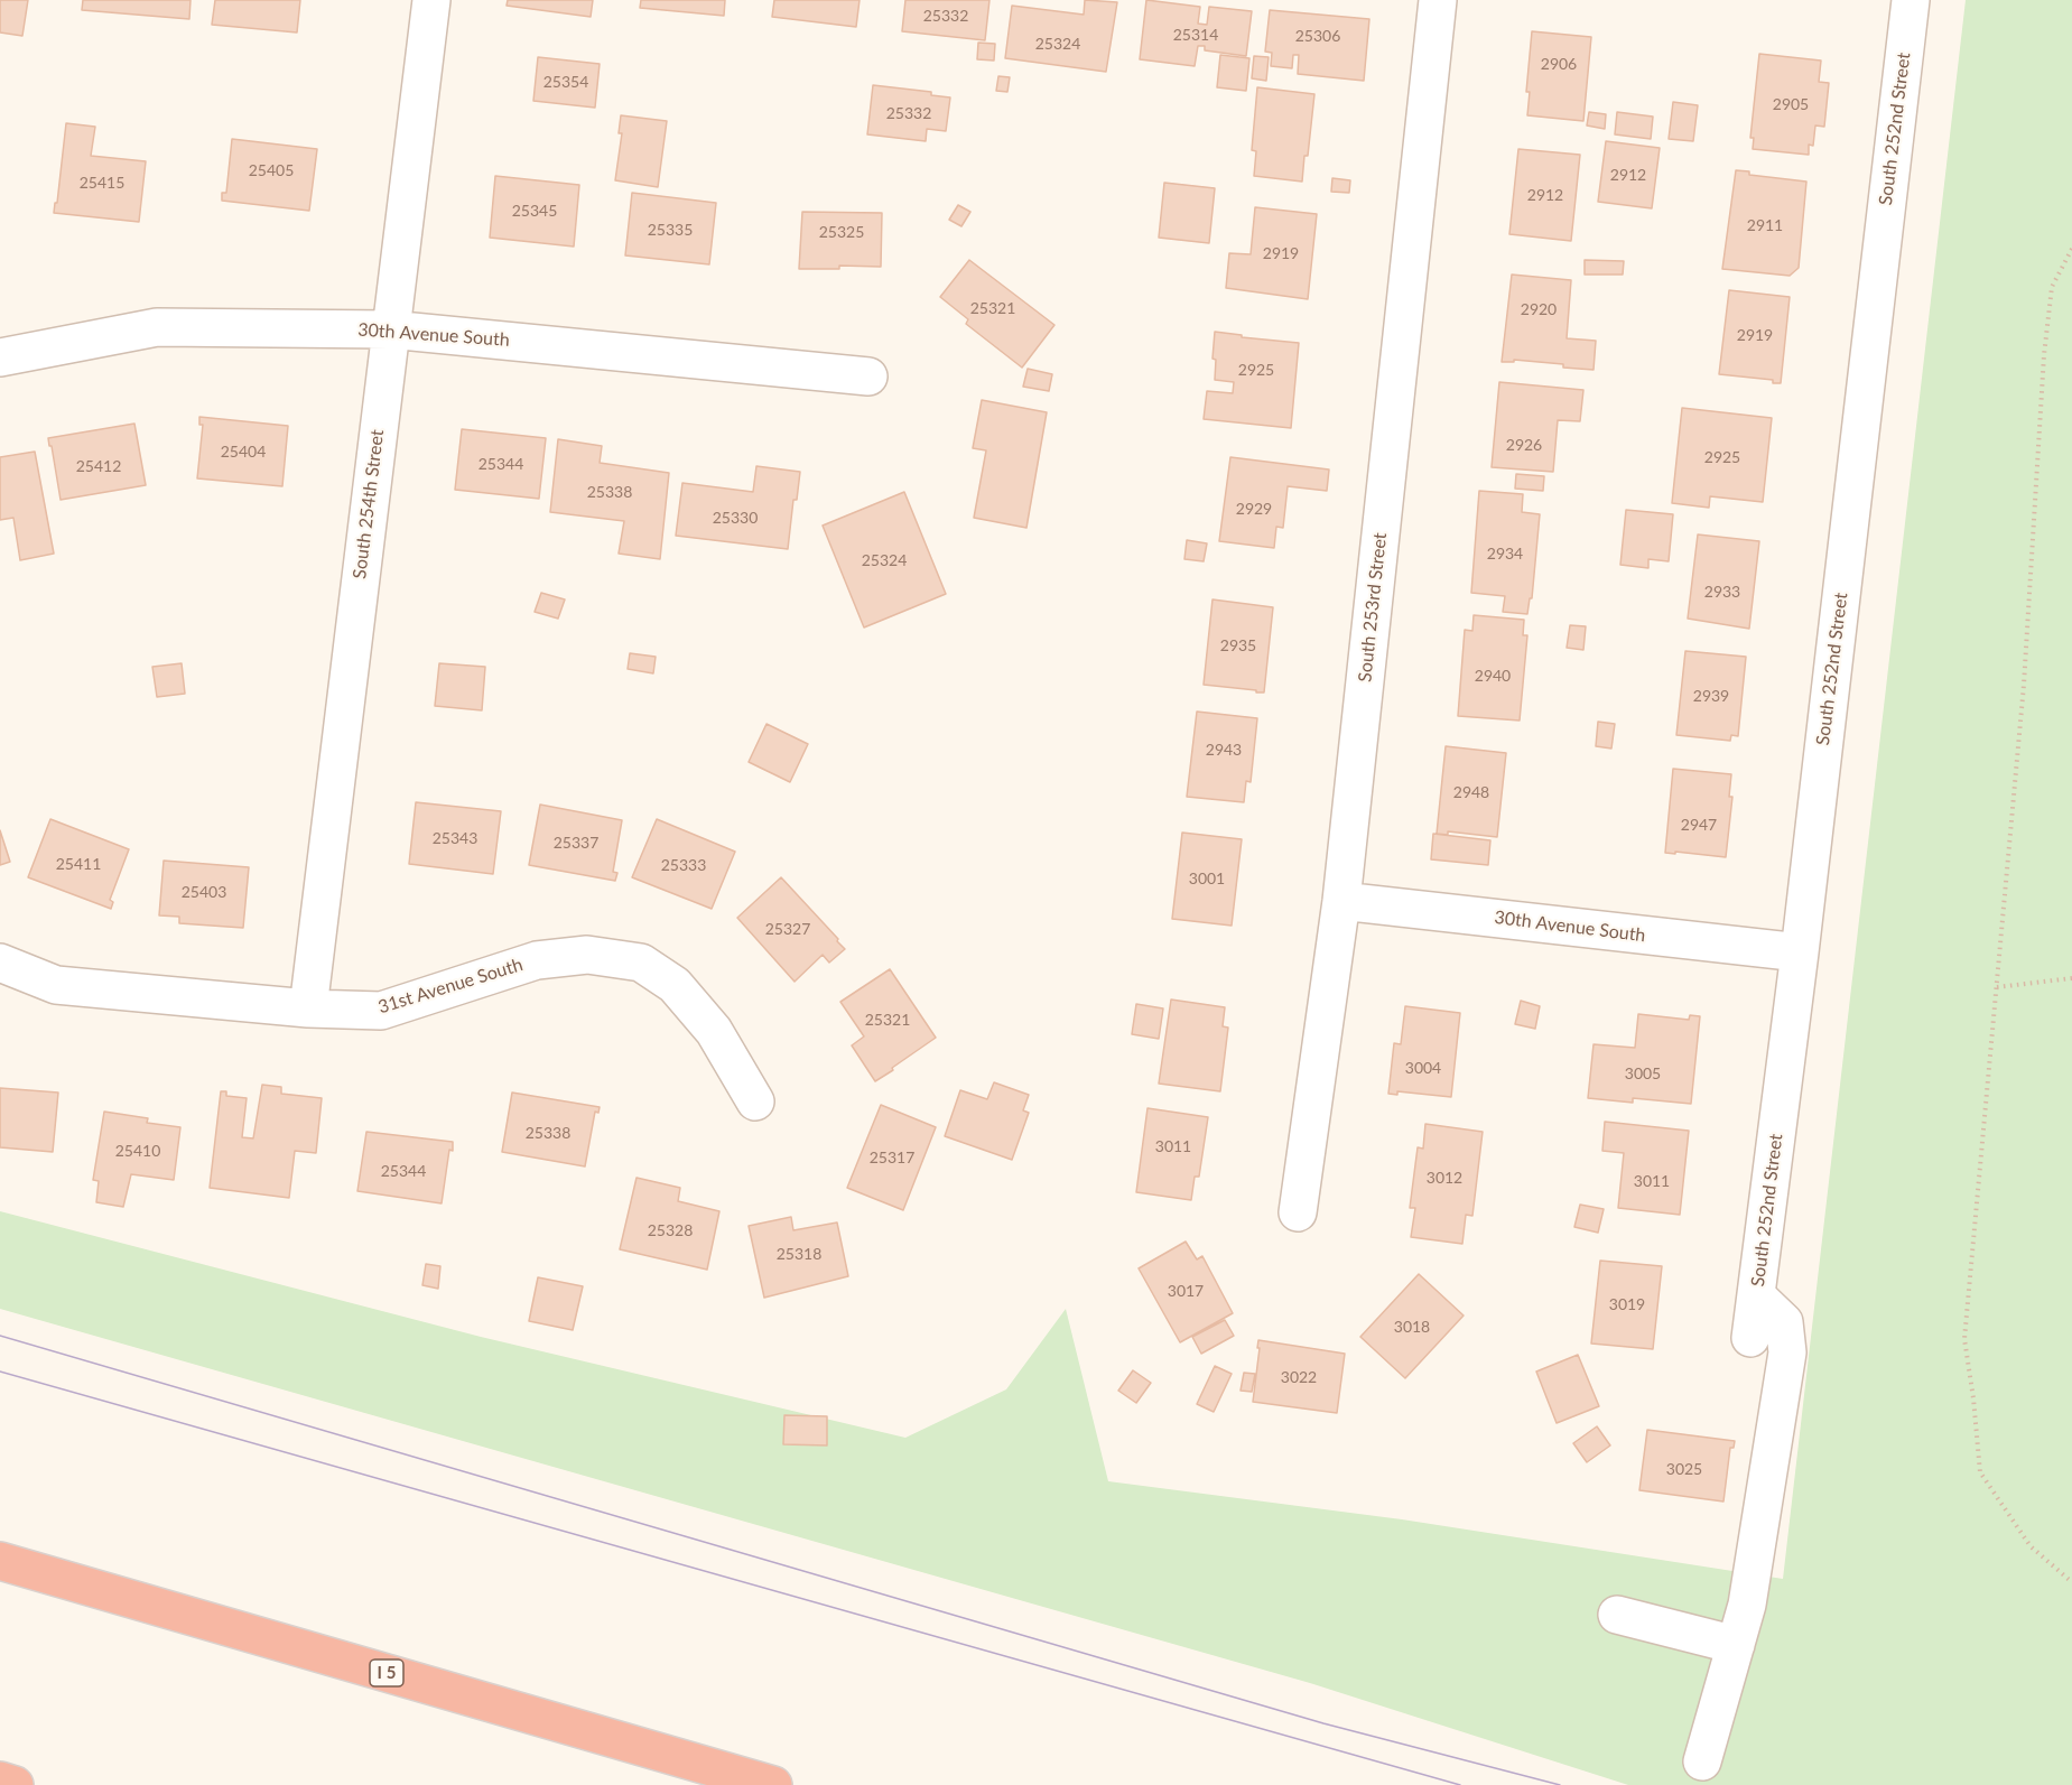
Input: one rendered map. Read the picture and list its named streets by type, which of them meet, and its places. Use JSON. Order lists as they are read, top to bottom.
{
  "streets": {
    "highway": ["I 5"],
    "street": [
      "South 252nd Street",
      "30th Avenue South",
      "South 254th Street",
      "South 253rd Street",
      "31st Avenue South"
    ]
  },
  "crossings": [
    ["South 252nd Street", "30th Avenue South"],
    ["30th Avenue South", "South 254th Street"],
    ["30th Avenue South", "South 253rd Street"],
    ["South 254th Street", "31st Avenue South"]
  ],
  "house_numbers": [
    "25332",
    "25314",
    "25306",
    "25324",
    "2906",
    "25354",
    "2905",
    "25332",
    "25405",
    "2912",
    "25415",
    "2912",
    "25345",
    "2911",
    "25335",
    "25325",
    "2919",
    "25321",
    "2920",
    "2919",
    "2925",
    "2926",
    "25404",
    "2925",
    "25344",
    "25412",
    "25338",
    "2929",
    "25330",
    "2934",
    "25324",
    "2933",
    "2935",
    "2940",
    "2939",
    "2943",
    "2948",
    "2947",
    "25343",
    "25337",
    "25411",
    "25333",
    "3001",
    "25403",
    "25327",
    "25321",
    "3004",
    "3005",
    "25338",
    "3011",
    "25410",
    "25317",
    "25344",
    "3012",
    "3011",
    "25328",
    "25318",
    "3017",
    "3019",
    "3018",
    "3022",
    "3025"
  ]
}
